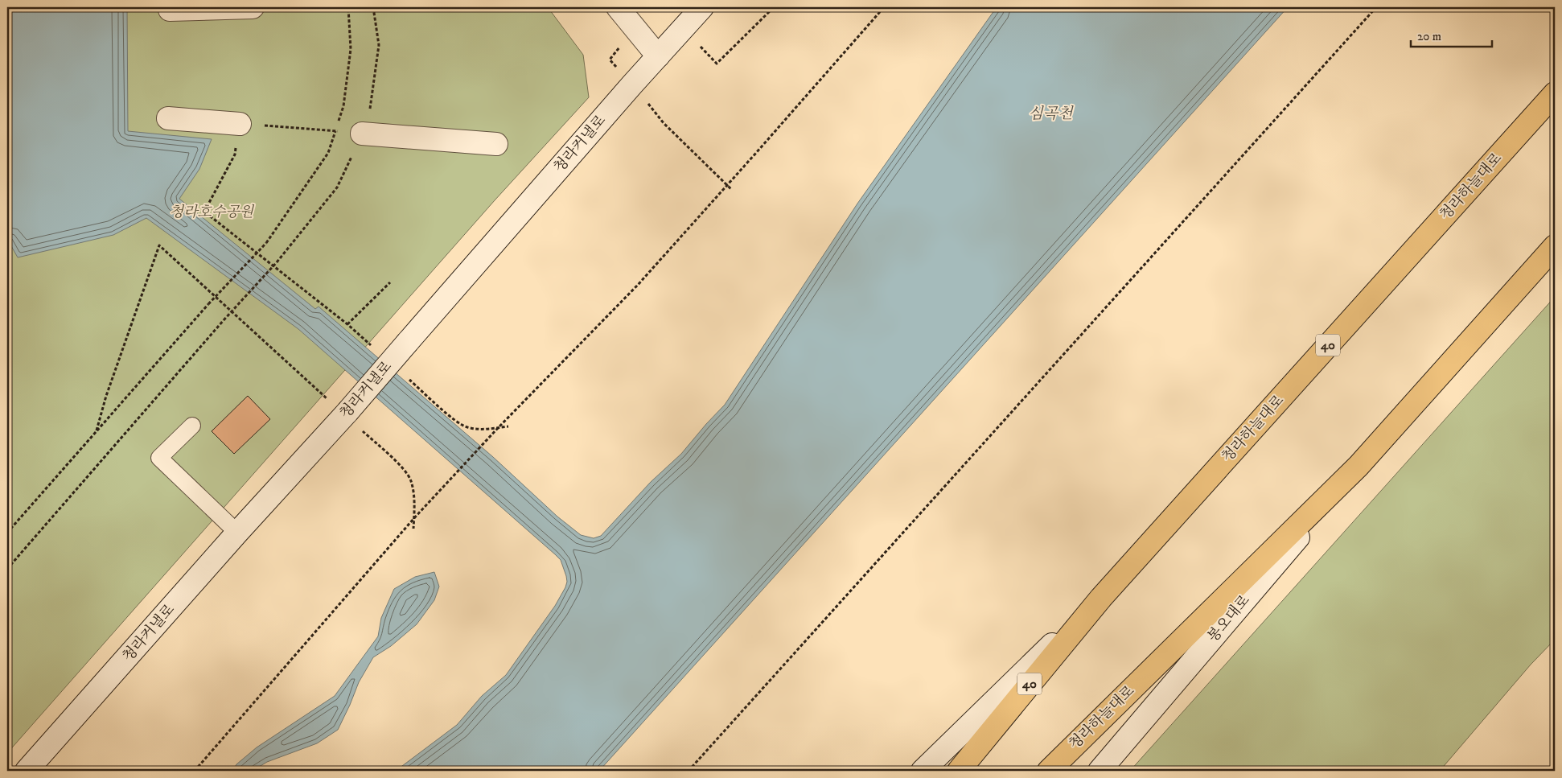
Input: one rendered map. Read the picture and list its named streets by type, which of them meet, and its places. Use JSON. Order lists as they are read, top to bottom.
{
  "streets": {
    "highway": ["청라하늘대로", "40"],
    "street": ["청라커낼로", "봉오대로"]
  },
  "crossings": [
    ["청라하늘대로", "40"],
    ["청라하늘대로", "봉오대로"]
  ],
  "water": ["심곡천"],
  "parks": ["청라호수공원"],
  "scale_bar": "20 m"
}
